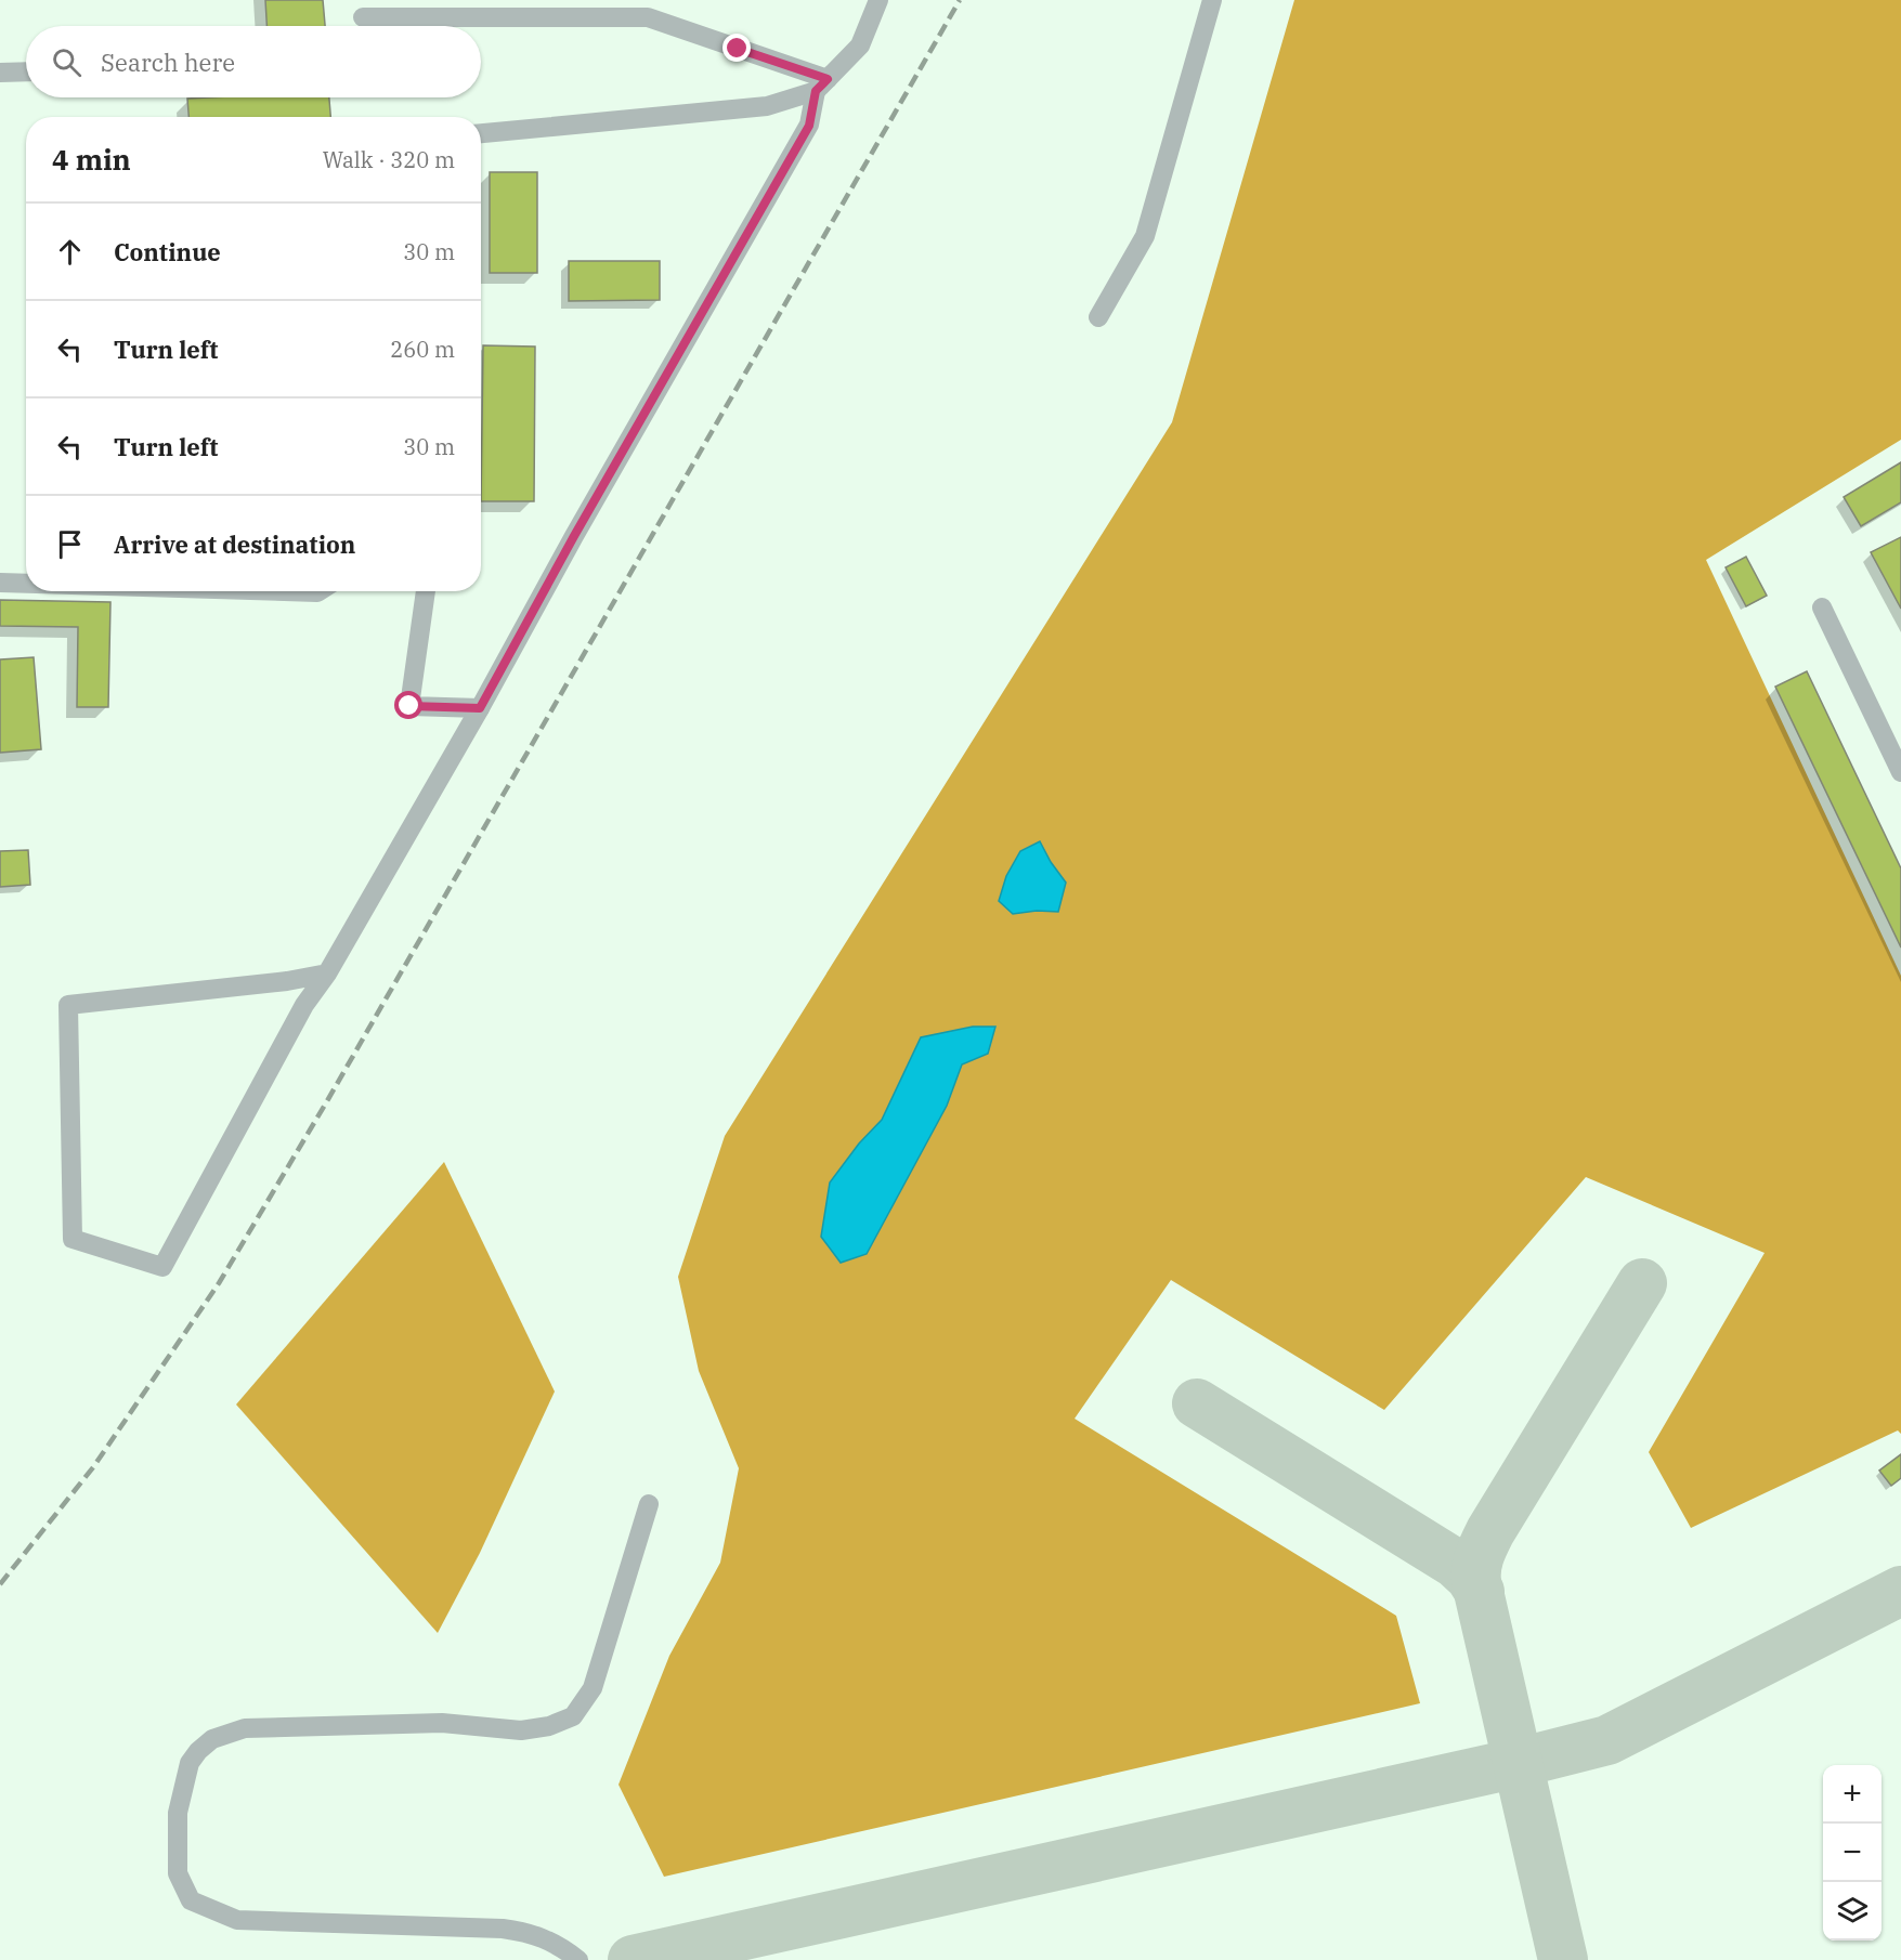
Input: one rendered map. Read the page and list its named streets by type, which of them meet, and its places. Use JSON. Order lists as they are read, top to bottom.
{
  "page": {
    "search": "Search here",
    "heading": ["4 min", "Walk · 320 m"],
    "list": [
      ["Continue", "30 m"],
      ["Turn left", "260 m"],
      ["Turn left", "30 m"],
      "Arrive at destination"
    ],
    "map_buttons": ["+", "−"]
  }
}
